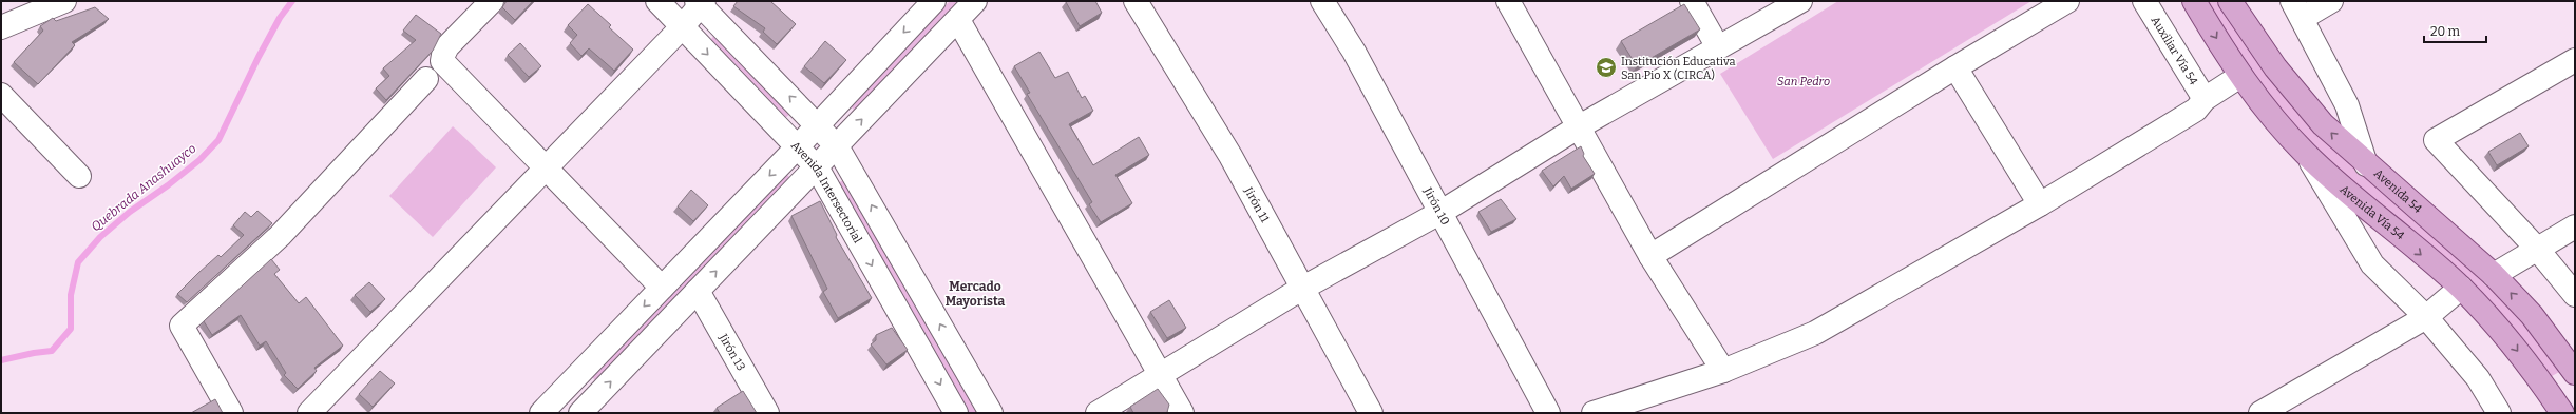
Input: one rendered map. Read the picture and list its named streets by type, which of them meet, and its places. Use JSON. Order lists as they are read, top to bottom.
{
  "streets": {
    "main road": ["Avenida 54", "Avenida Vía 54"],
    "street": [
      "Auxiliar Vía 54",
      "Avenida Intersectorial",
      "Jirón 11",
      "Jirón 10",
      "Jirón 13"
    ]
  },
  "one_way": ["Avenida 54", "Avenida Vía 54"],
  "districts": ["Mercado Mayorista"],
  "water": ["Quebrada Anashuayco"],
  "parks": ["San Pedro"],
  "places": {
    "school or university": ["Institución Educativa San Pio X (CIRCA)"]
  },
  "scale_bar": "20 m"
}
